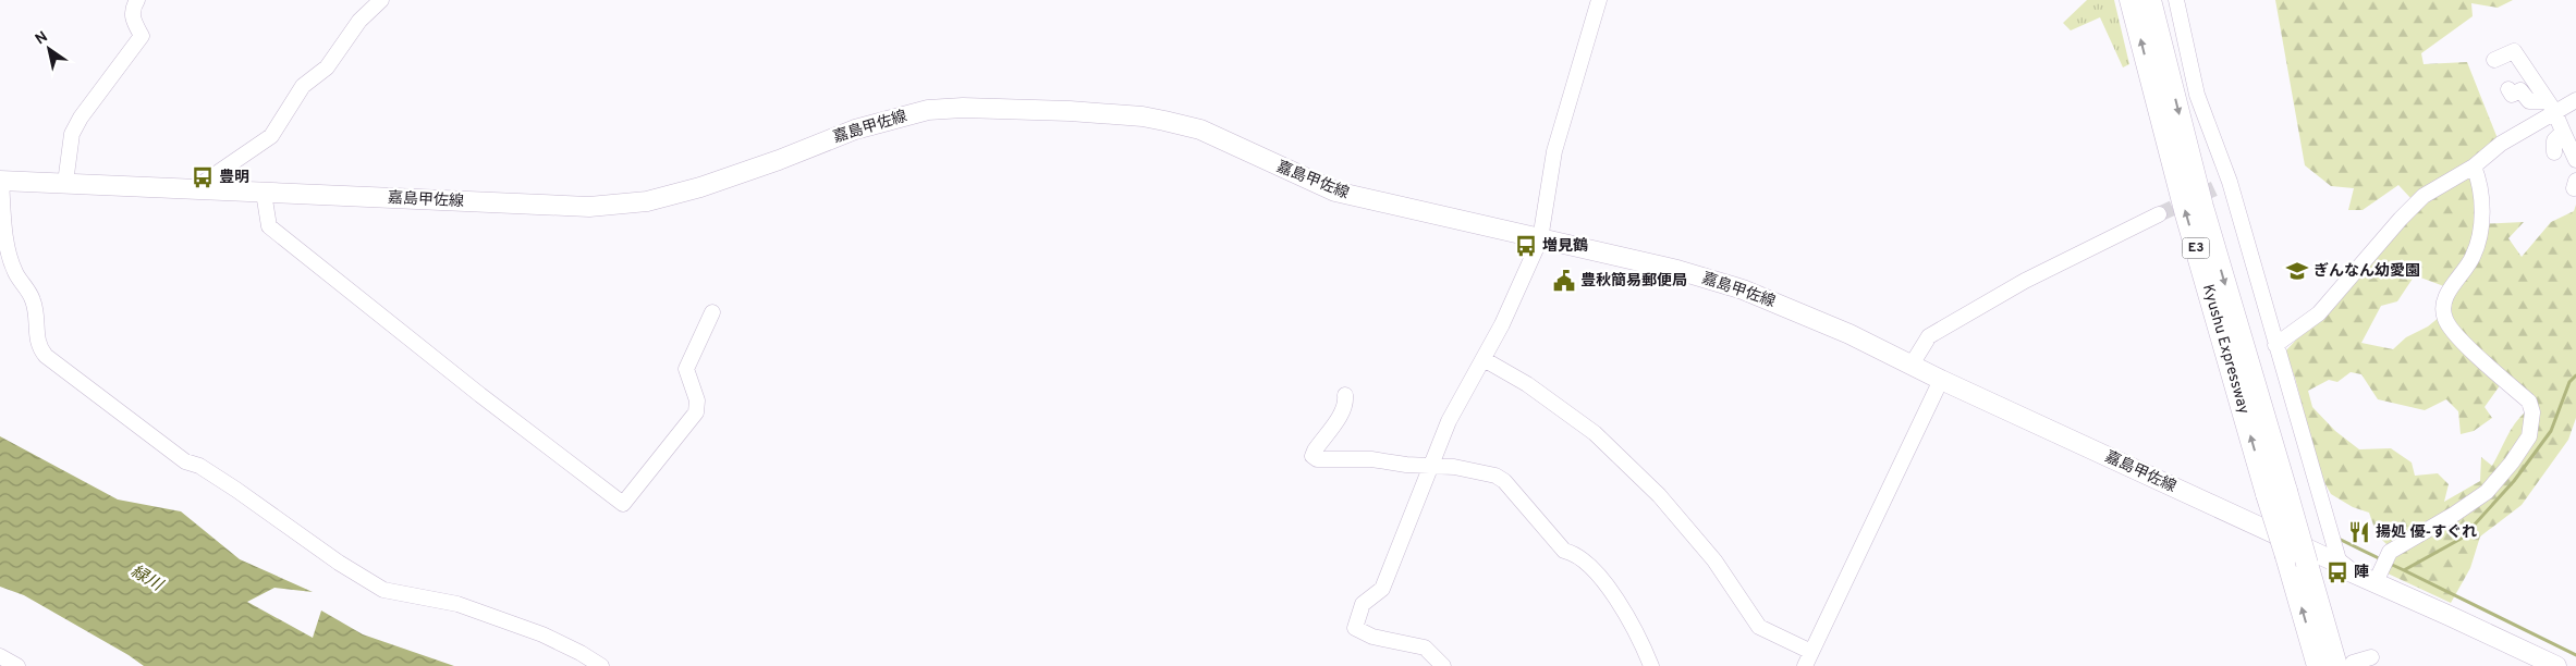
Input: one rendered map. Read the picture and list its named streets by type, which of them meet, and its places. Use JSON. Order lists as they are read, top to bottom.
{
  "streets": {
    "highway": ["E3", "Kyushu Expressway"],
    "main road": ["嘉島甲佐線"]
  },
  "water": ["緑川"],
  "places": {
    "bus stop": ["豊明", "増見鶴", "陣"],
    "school or university": ["ぎんなん幼愛園"],
    "public building": ["豊秋簡易郵便局"],
    "restaurant": ["揚処 優-すぐれ"]
  },
  "north": "top left"
}
